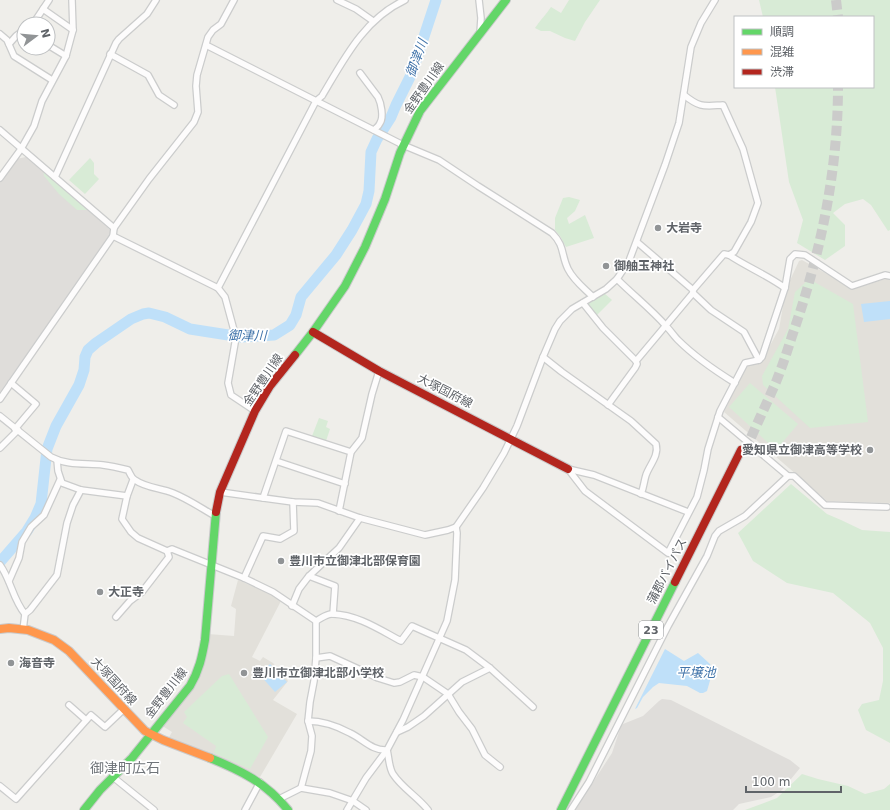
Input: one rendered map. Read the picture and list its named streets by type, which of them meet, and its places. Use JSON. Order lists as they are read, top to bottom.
{
  "streets": {
    "main road": [
      "金野豊川線",
      "大塚国府線",
      "蒲郡バイパス",
      "23"
    ]
  },
  "crossings": [
    ["金野豊川線", "大塚国府線"]
  ],
  "districts": ["御津町広石"],
  "water": ["御津川", "平壌池"],
  "places": [
    "大岩寺",
    "御舳玉神社",
    "愛知県立御津高等学校",
    "豊川市立御津北部保育園",
    "大正寺",
    "海音寺",
    "豊川市立御津北部小学校"
  ],
  "legend": ["順調", "混雑", "渋滞"],
  "scale_bar": "100 m",
  "north": "right"
}
